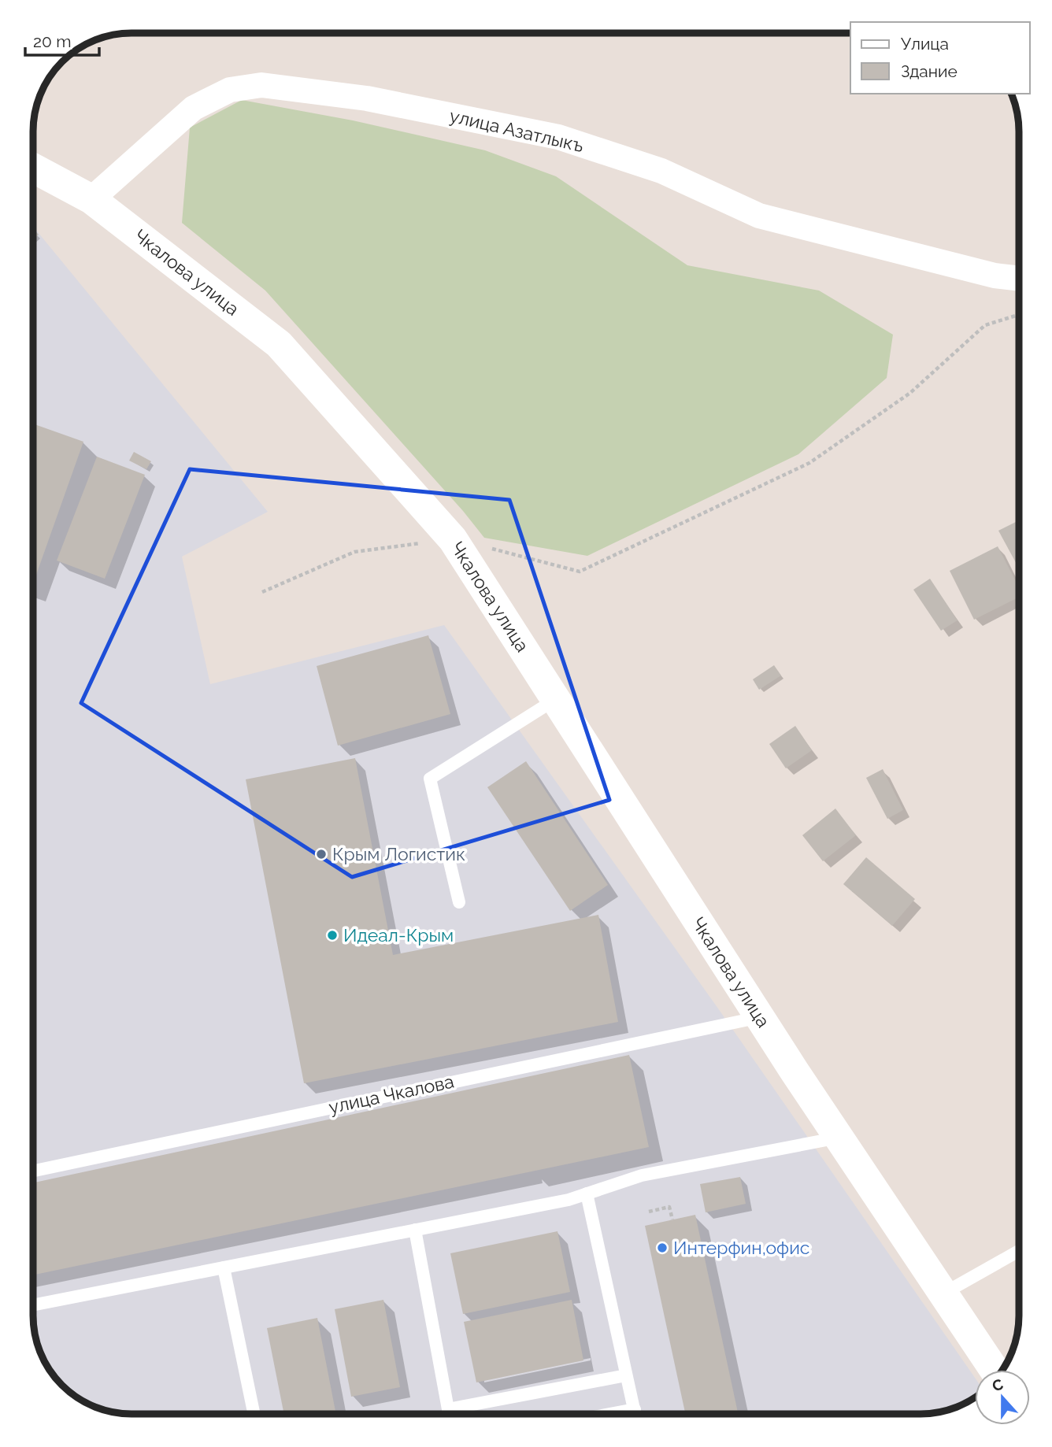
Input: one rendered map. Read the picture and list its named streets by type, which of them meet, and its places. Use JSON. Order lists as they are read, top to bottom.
{
  "streets": {
    "street": ["улица Азатлыкъ", "Чкалова улица"],
    "lane": ["улица Чкалова"]
  },
  "crossings": [
    ["улица Азатлыкъ", "Чкалова улица"],
    ["Чкалова улица", "улица Чкалова"]
  ],
  "places": ["Крым Логистик", "Идеал-Крым", "Интерфин,офис"],
  "legend": ["Улица", "Здание"],
  "scale_bar": "20 m",
  "north": "top"
}
